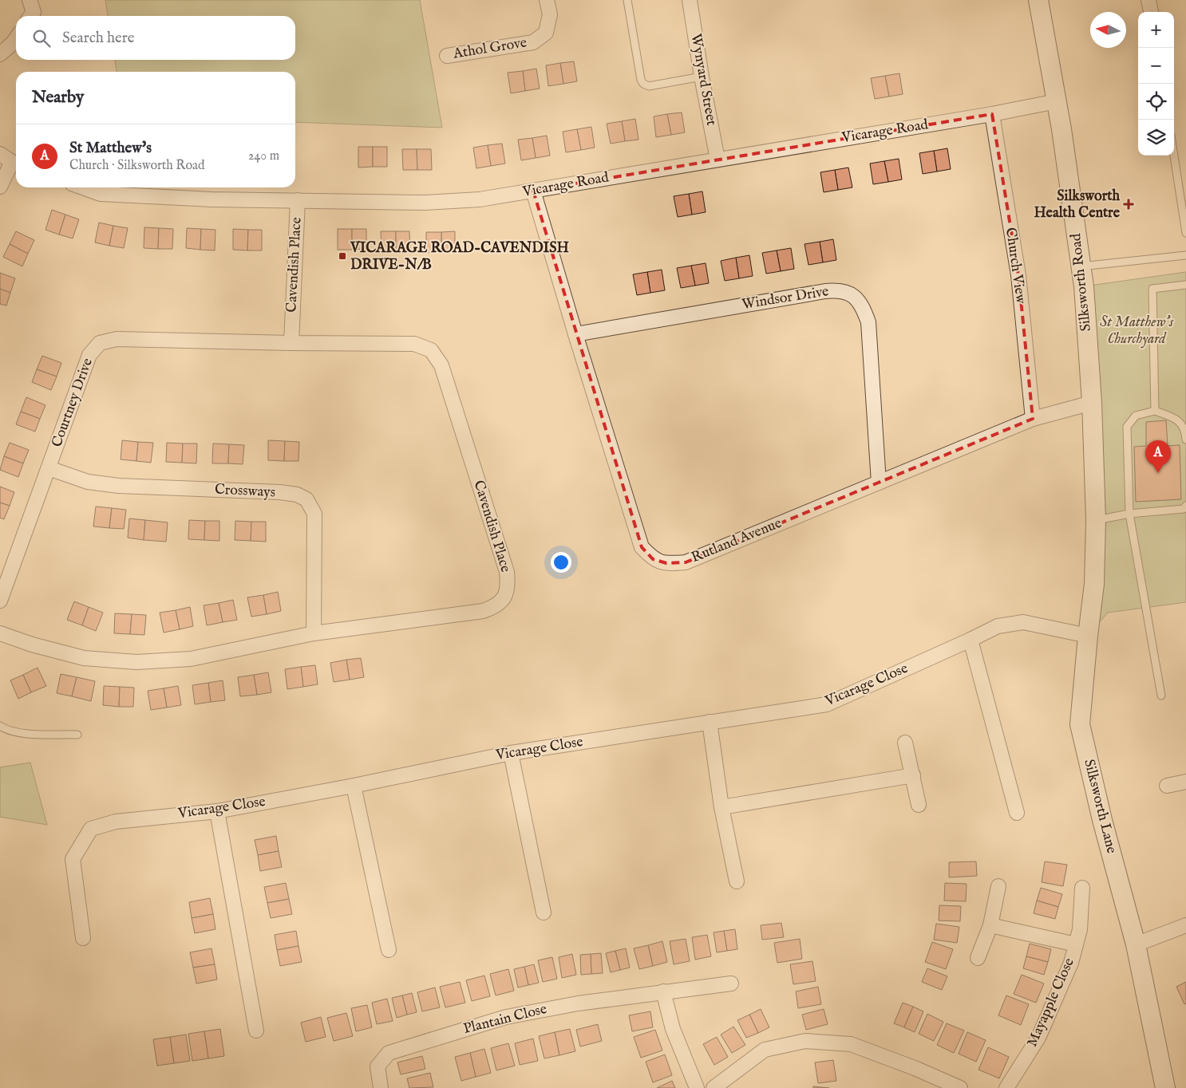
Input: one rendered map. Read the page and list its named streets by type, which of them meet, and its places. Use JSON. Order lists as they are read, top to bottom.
{
  "streets": {
    "street": [
      "Athol Grove",
      "Wynyard Street",
      "Vicarage Road",
      "Cavendish Place",
      "Church View",
      "Silksworth Road",
      "Windsor Drive",
      "Courtney Drive",
      "Crossways",
      "Rutland Avenue",
      "Vicarage Close",
      "Silksworth Lane",
      "Mayapple Close",
      "Plantain Close"
    ]
  },
  "crossings": [
    ["Wynyard Street", "Vicarage Road"],
    ["Vicarage Road", "Cavendish Place"],
    ["Vicarage Road", "Church View"],
    ["Vicarage Road", "Silksworth Road"],
    ["Vicarage Road", "Rutland Avenue"],
    ["Cavendish Place", "Courtney Drive"],
    ["Cavendish Place", "Crossways"],
    ["Church View", "Rutland Avenue"],
    ["Silksworth Road", "Rutland Avenue"],
    ["Silksworth Road", "Silksworth Lane"],
    ["Windsor Drive", "Rutland Avenue"],
    ["Courtney Drive", "Crossways"],
    ["Vicarage Close", "Silksworth Lane"]
  ],
  "parks": ["St Matthew's Churchyard"],
  "places": {
    "health": ["Silksworth Health Centre"],
    "transit": ["VICARAGE ROAD-CAVENDISH DRIVE-N/B"]
  },
  "north": "left",
  "page": {
    "map_buttons": ["+", "−"],
    "search": "Search here",
    "heading": "Nearby",
    "list": [
      {
        "mark": "A",
        "name": "St Matthew's",
        "note": "Church · Silksworth Road",
        "value": "240 m"
      }
    ],
    "pins": "A"
  }
}
